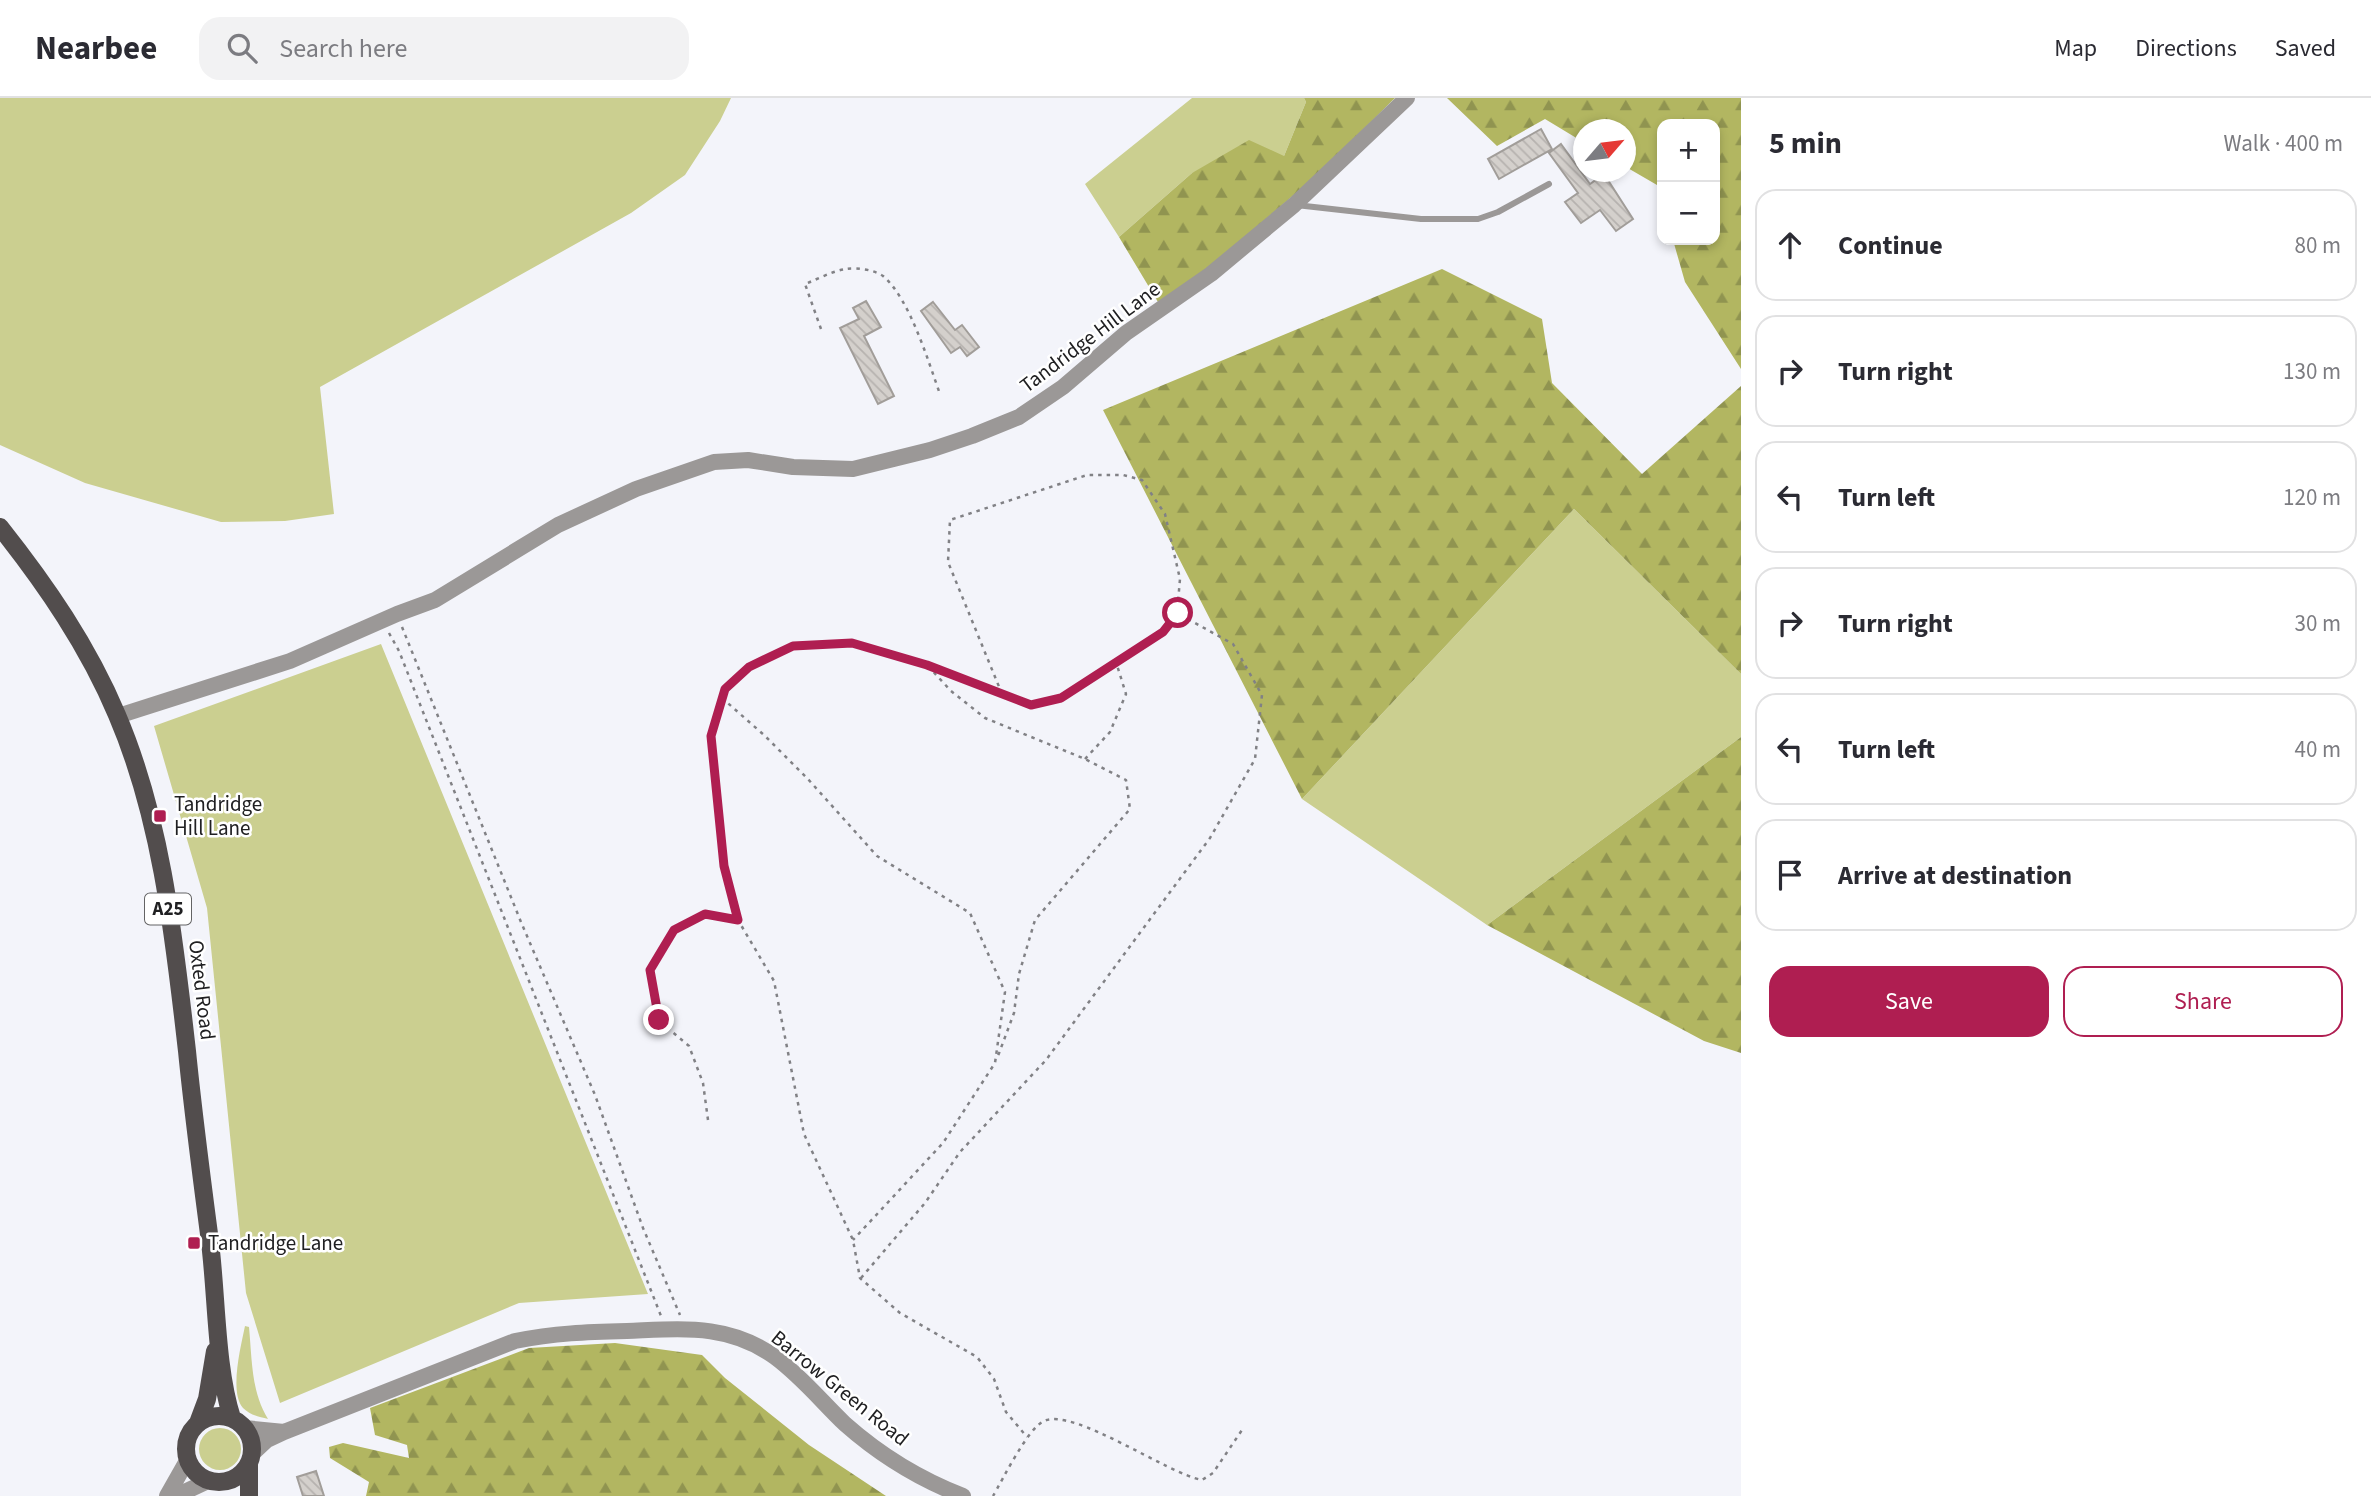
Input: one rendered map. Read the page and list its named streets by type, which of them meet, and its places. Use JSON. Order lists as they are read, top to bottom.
{
  "streets": {
    "main road": ["A25", "Oxted Road"],
    "street": ["Tandridge Hill Lane", "Barrow Green Road"]
  },
  "crossings": [
    ["Tandridge Hill Lane", "Oxted Road"],
    ["Oxted Road", "Barrow Green Road"]
  ],
  "places": {
    "transit": ["Tandridge Hill Lane", "Tandridge Lane"]
  },
  "north": "top right",
  "page": {
    "header": "Nearbee",
    "search": "Search here",
    "nav": ["Map", "Directions", "Saved"],
    "heading": ["5 min", "Walk · 400 m"],
    "map_buttons": ["+", "−"],
    "list": [
      ["Continue", "80 m"],
      ["Turn right", "130 m"],
      ["Turn left", "120 m"],
      ["Turn right", "30 m"],
      ["Turn left", "40 m"],
      "Arrive at destination"
    ],
    "buttons": ["Save", "Share"]
  }
}
